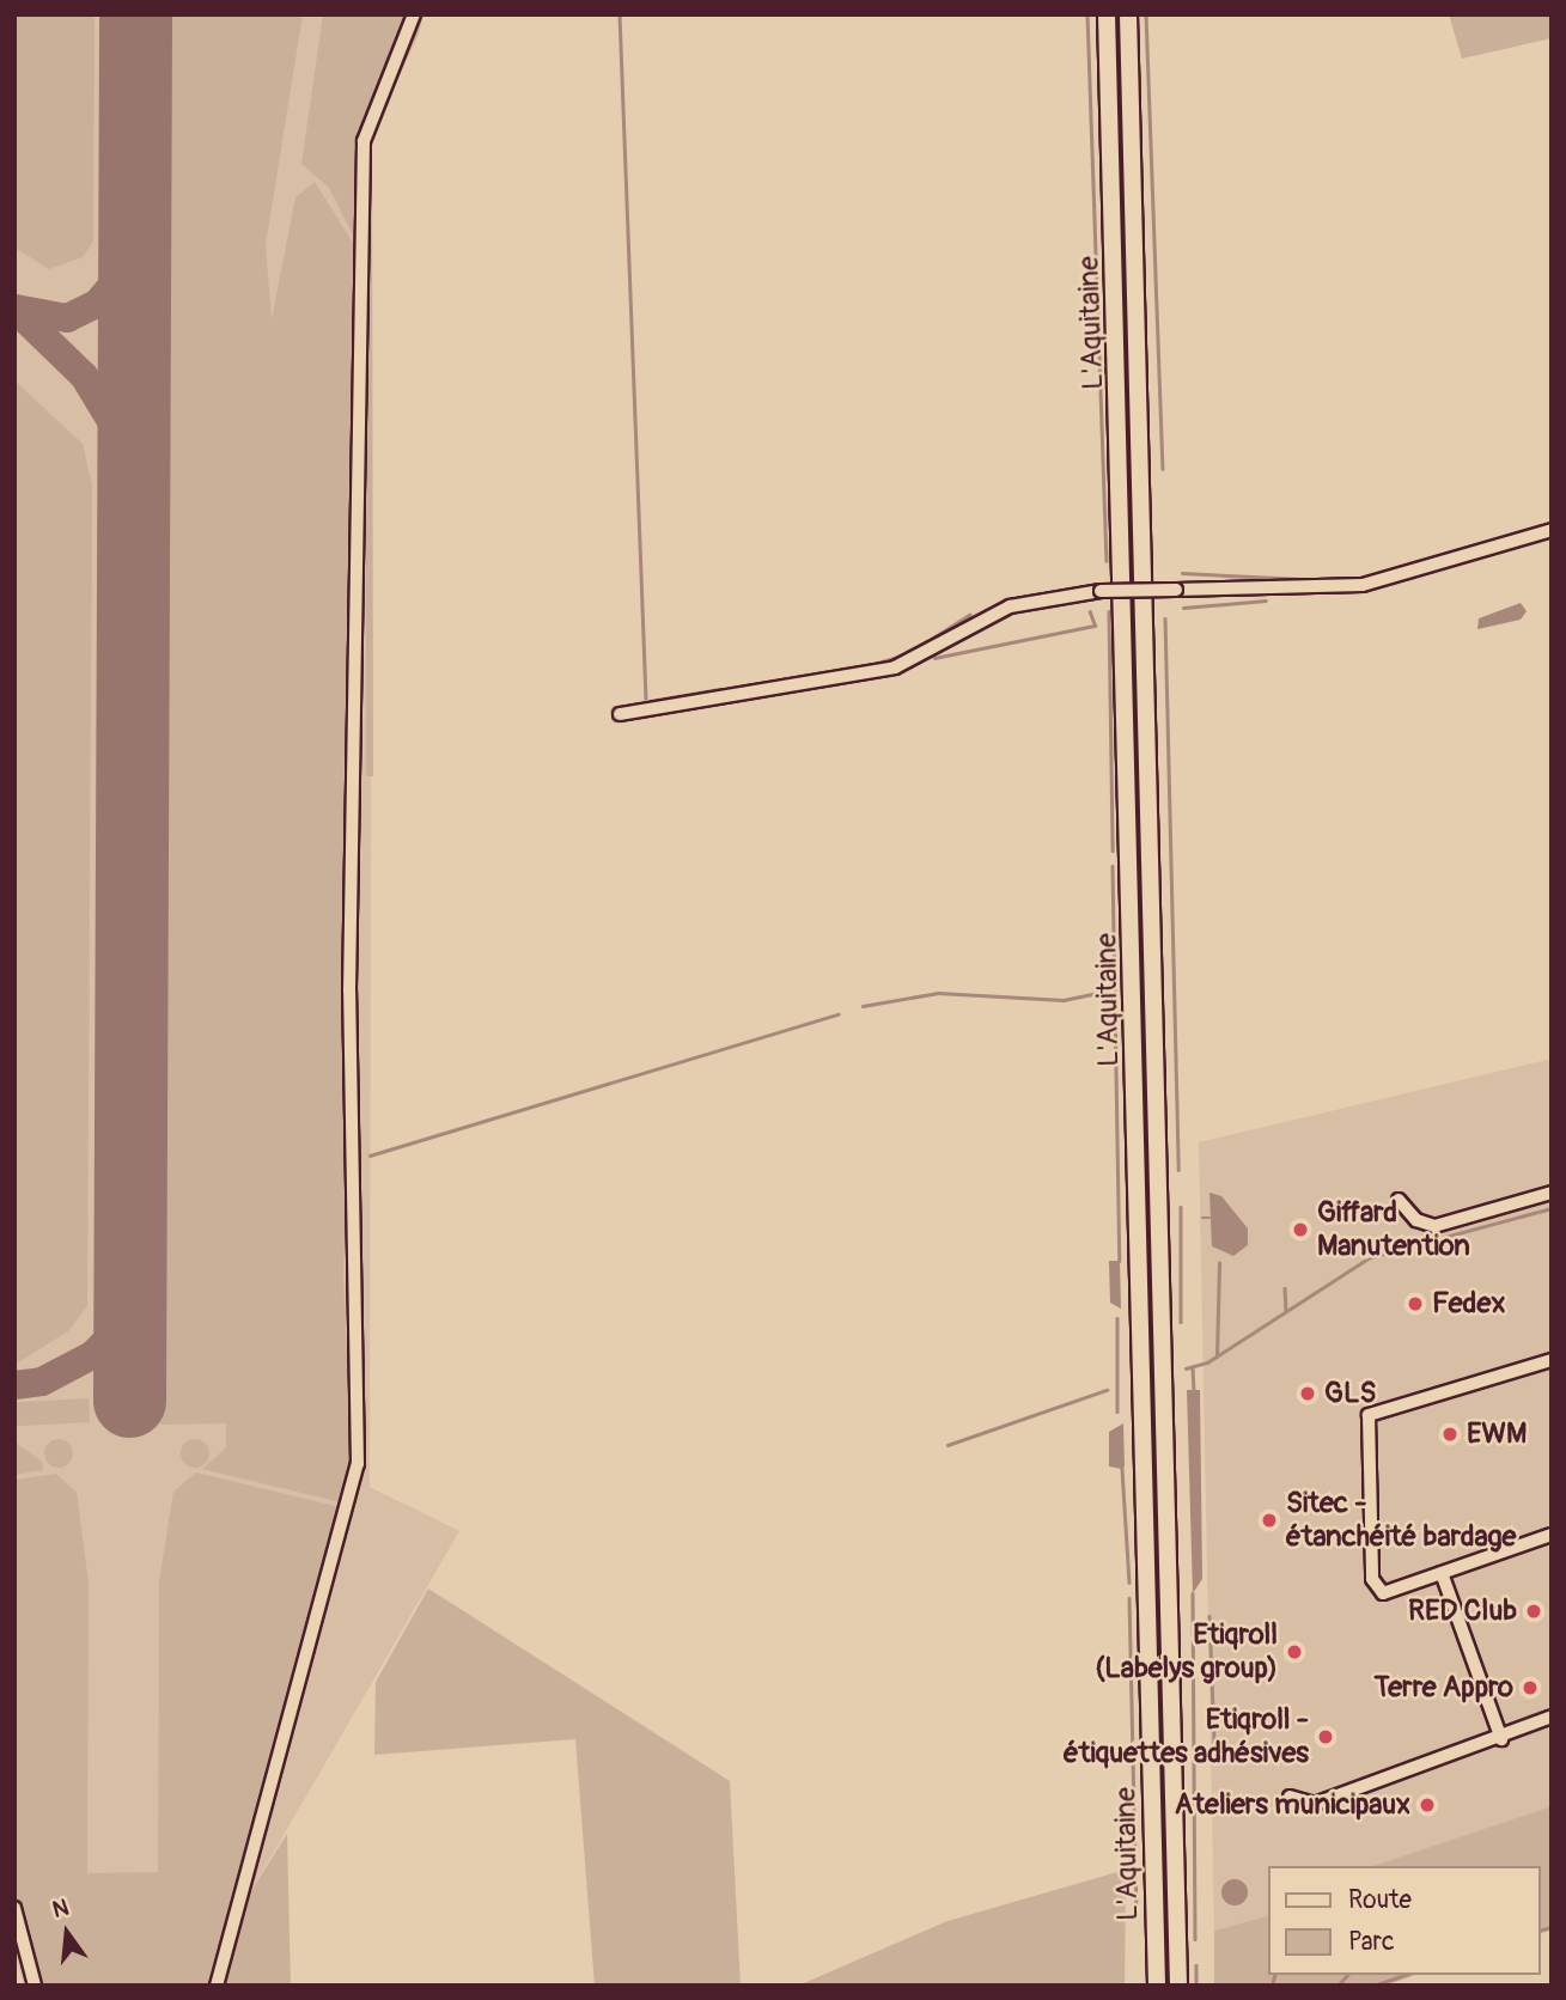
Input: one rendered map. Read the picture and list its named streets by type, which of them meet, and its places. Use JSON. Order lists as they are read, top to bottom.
{
  "streets": {
    "highway": ["L'Aquitaine"]
  },
  "places": [
    "Giffard Manutention",
    "Fedex",
    "GLS",
    "EWM",
    "Sitec - étanchéité bardage",
    "RED Club",
    "Etiqroll (Labelys group)",
    "Terre Appro",
    "Etiqroll - étiquettes adhésives",
    "Ateliers municipaux"
  ],
  "legend": ["Route", "Parc"],
  "north": "top"
}
